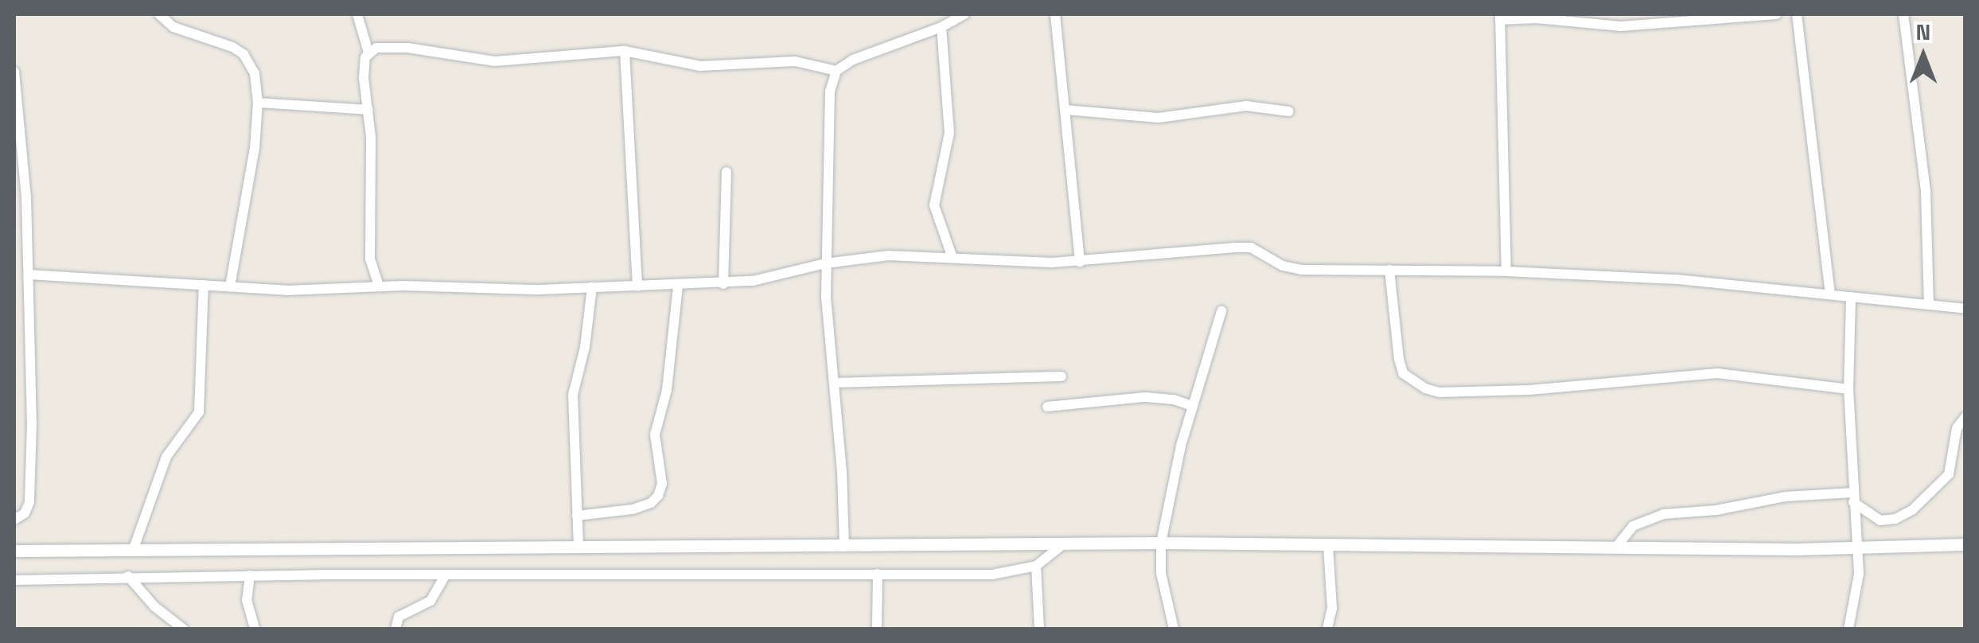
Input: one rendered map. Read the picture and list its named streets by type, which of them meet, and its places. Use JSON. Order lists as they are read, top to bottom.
{
  "north": "top"
}
